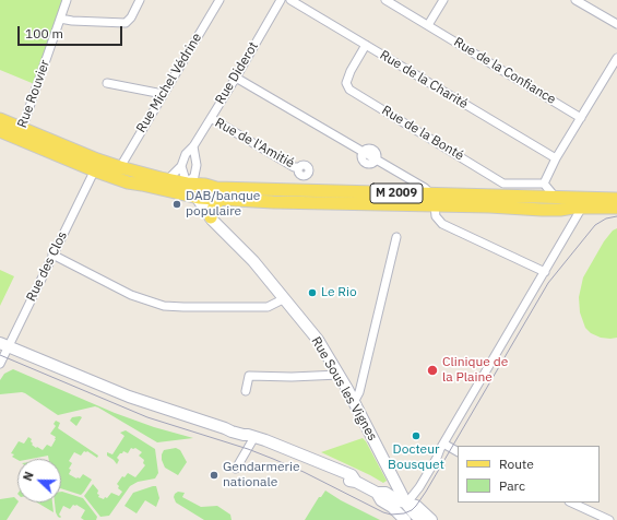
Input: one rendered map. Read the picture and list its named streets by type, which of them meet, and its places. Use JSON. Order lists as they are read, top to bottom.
{
  "streets": {
    "main road": ["M 2009"],
    "street": [
      "Rue de la Confiance",
      "Rue Diderot",
      "Rue de la Charité",
      "Rue Michel Védrine",
      "Rue Rouvier",
      "Rue de la Bonté",
      "Rue de l'Amitié",
      "Rue des Clos",
      "Rue Sous les Vignes"
    ]
  },
  "crossings": [
    ["Rue Diderot", "Rue de l'Amitié"],
    ["Rue Diderot", "M 2009"],
    ["Rue de la Charité", "Rue de la Bonté"],
    ["Rue Michel Védrine", "M 2009"],
    ["Rue Rouvier", "M 2009"],
    ["M 2009", "Rue des Clos"]
  ],
  "places": [
    "DAB/banque populaire",
    "Le Rio",
    "Clinique de la Plaine",
    "Docteur Bousquet",
    "Gendarmerie nationale"
  ],
  "legend": ["Route", "Parc"],
  "scale_bar": "100 m",
  "north": "left"
}
